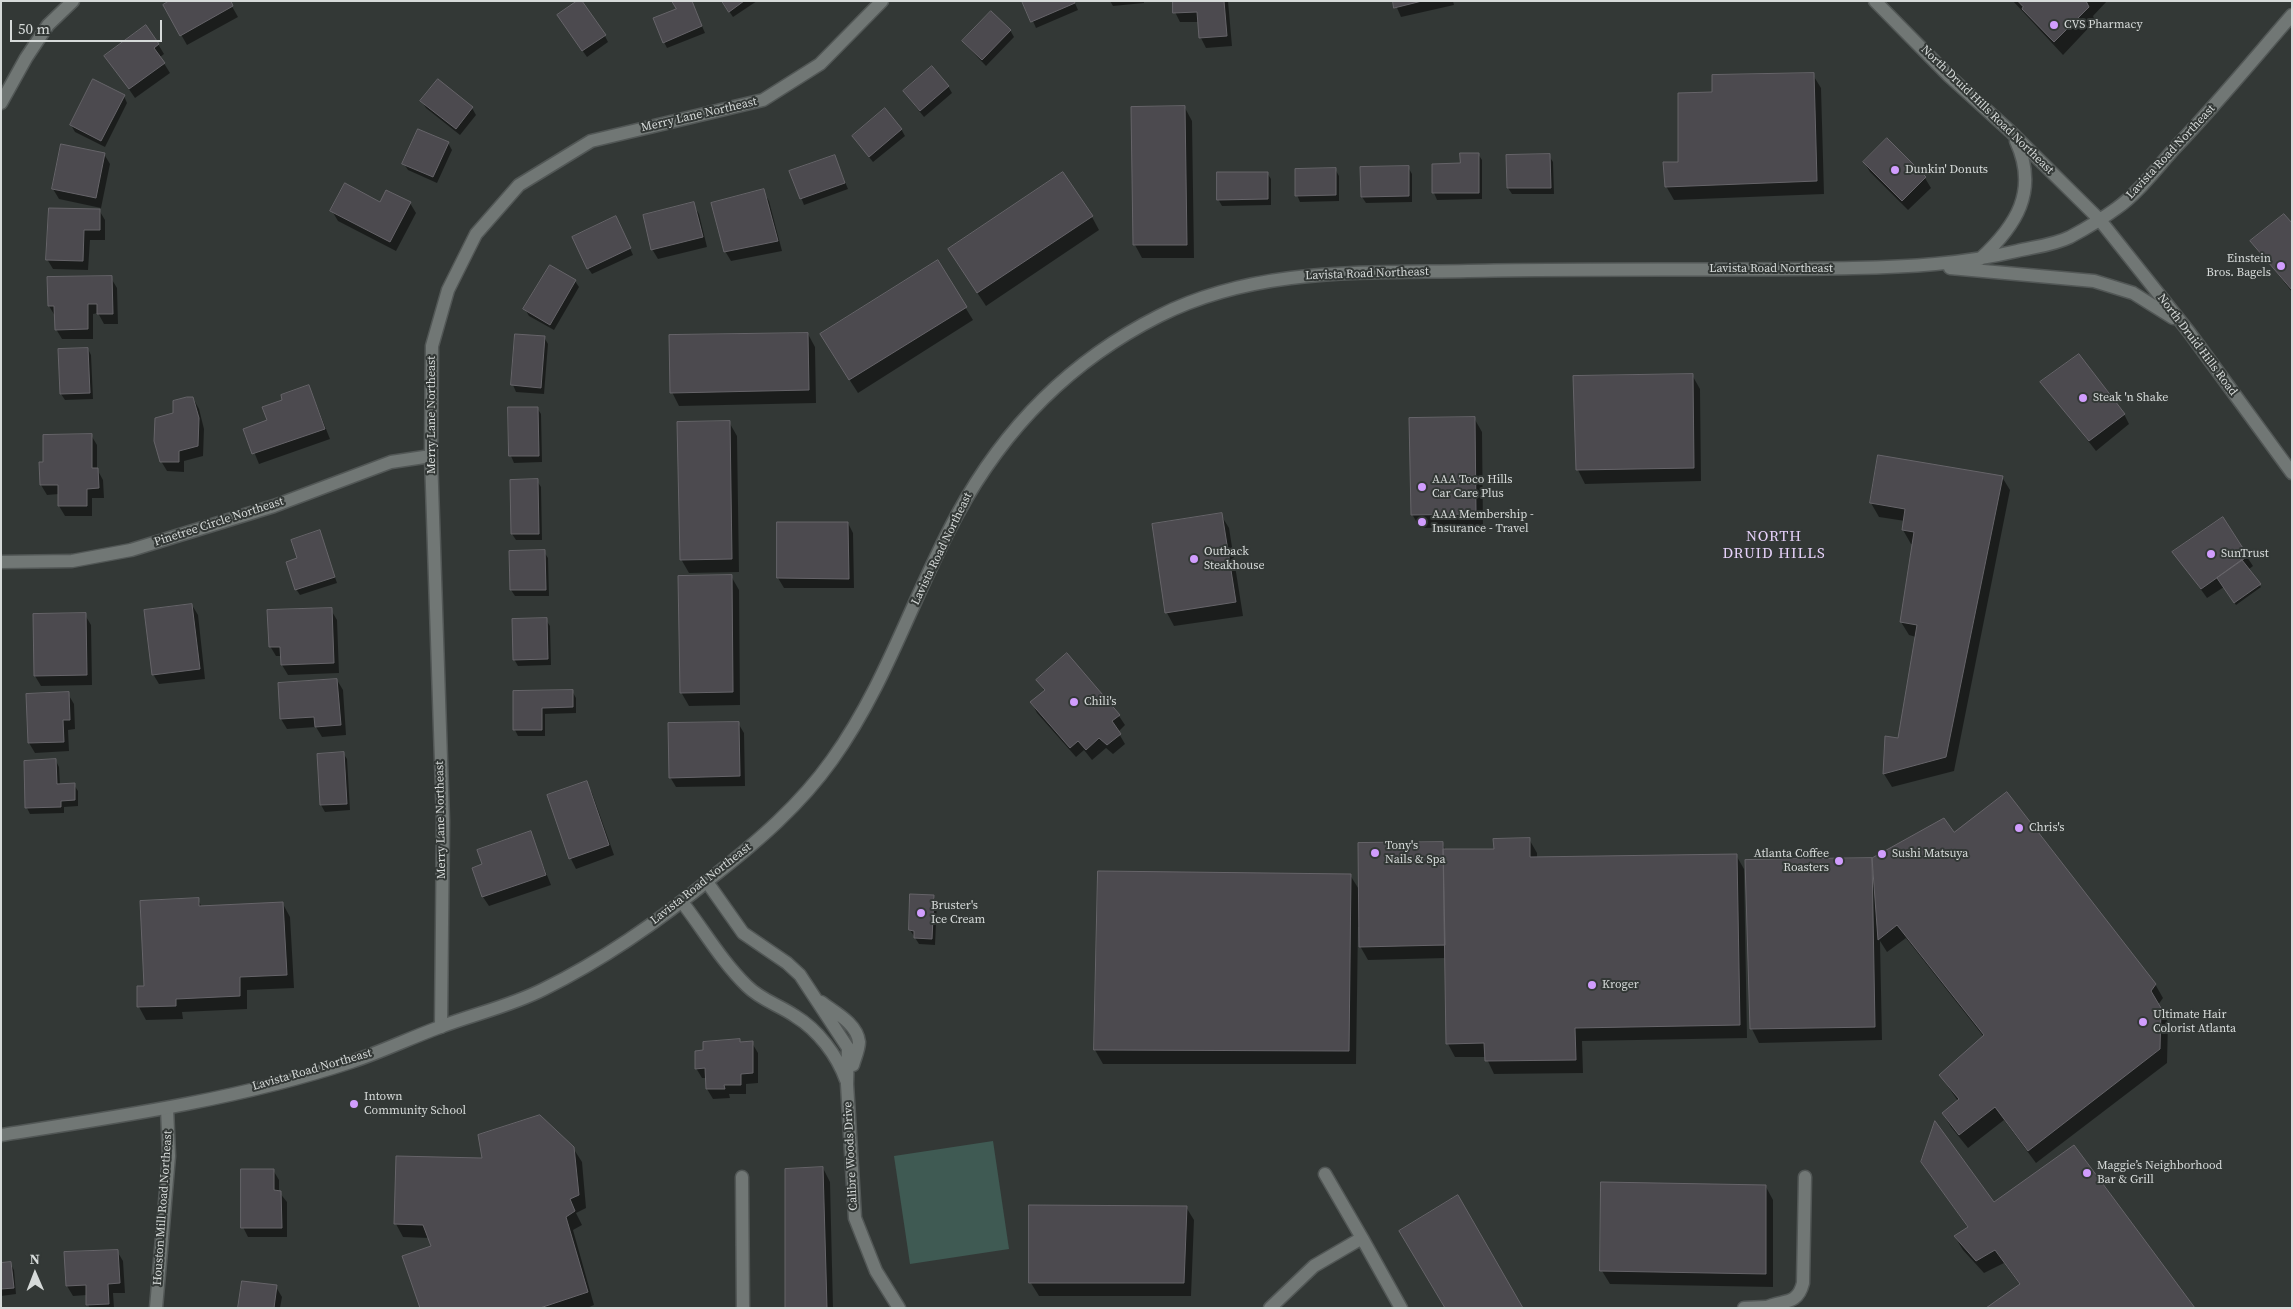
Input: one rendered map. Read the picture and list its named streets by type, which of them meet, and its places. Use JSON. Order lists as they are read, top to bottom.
{
  "streets": {
    "main road": [
      "North Druid Hills Road Northeast",
      "Merry Lane Northeast",
      "Lavista Road Northeast",
      "North Druid Hills Road",
      "Pinetree Circle Northeast",
      "Calibre Woods Drive",
      "Houston Mill Road Northeast"
    ]
  },
  "crossings": [
    ["North Druid Hills Road Northeast", "Lavista Road Northeast"],
    ["North Druid Hills Road Northeast", "North Druid Hills Road"],
    ["Merry Lane Northeast", "Lavista Road Northeast"],
    ["Merry Lane Northeast", "Pinetree Circle Northeast"],
    ["Lavista Road Northeast", "North Druid Hills Road"],
    ["Lavista Road Northeast", "Calibre Woods Drive"],
    ["Lavista Road Northeast", "Houston Mill Road Northeast"]
  ],
  "districts": ["NORTH DRUID HILLS"],
  "places": [
    "CVS Pharmacy",
    "Dunkin' Donuts",
    "Einstein Bros. Bagels",
    "Steak 'n Shake",
    "AAA Toco Hills Car Care Plus",
    "AAA Membership - Insurance - Travel",
    "SunTrust",
    "Outback Steakhouse",
    "Chili's",
    "Chris's",
    "Tony's Nails & Spa",
    "Sushi Matsuya",
    "Atlanta Coffee Roasters",
    "Bruster's Ice Cream",
    "Kroger",
    "Ultimate Hair Colorist Atlanta",
    "Intown Community School",
    "Maggie’s Neighborhood Bar & Grill"
  ],
  "scale_bar": "50 m",
  "north": "top"
}
